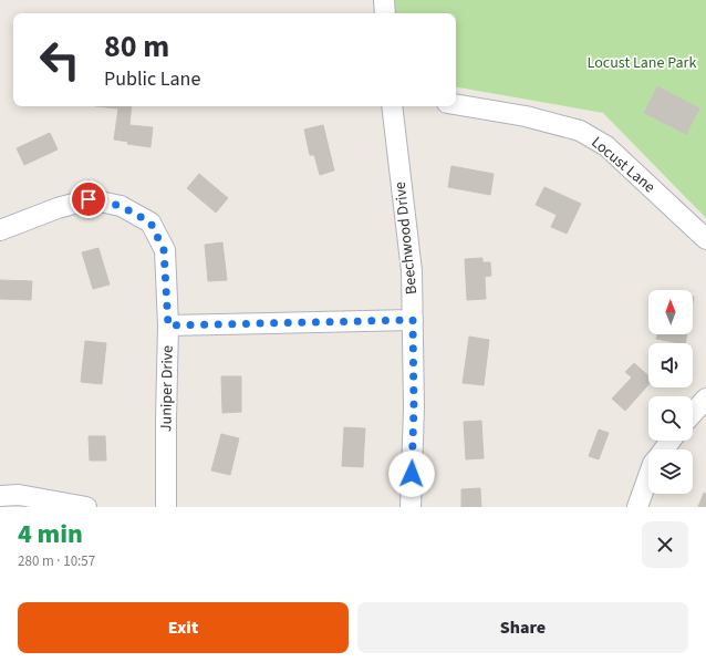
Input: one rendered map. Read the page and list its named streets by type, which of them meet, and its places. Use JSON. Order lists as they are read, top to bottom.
{
  "streets": {
    "street": ["Locust Lane", "Beechwood Drive", "Juniper Drive"]
  },
  "parks": ["Locust Lane Park"],
  "north": "top",
  "page": {
    "turn": ["80 m", "Public Lane"],
    "heading": ["4 min", "280 m · 10:57"],
    "buttons": ["Exit", "Share"]
  }
}
